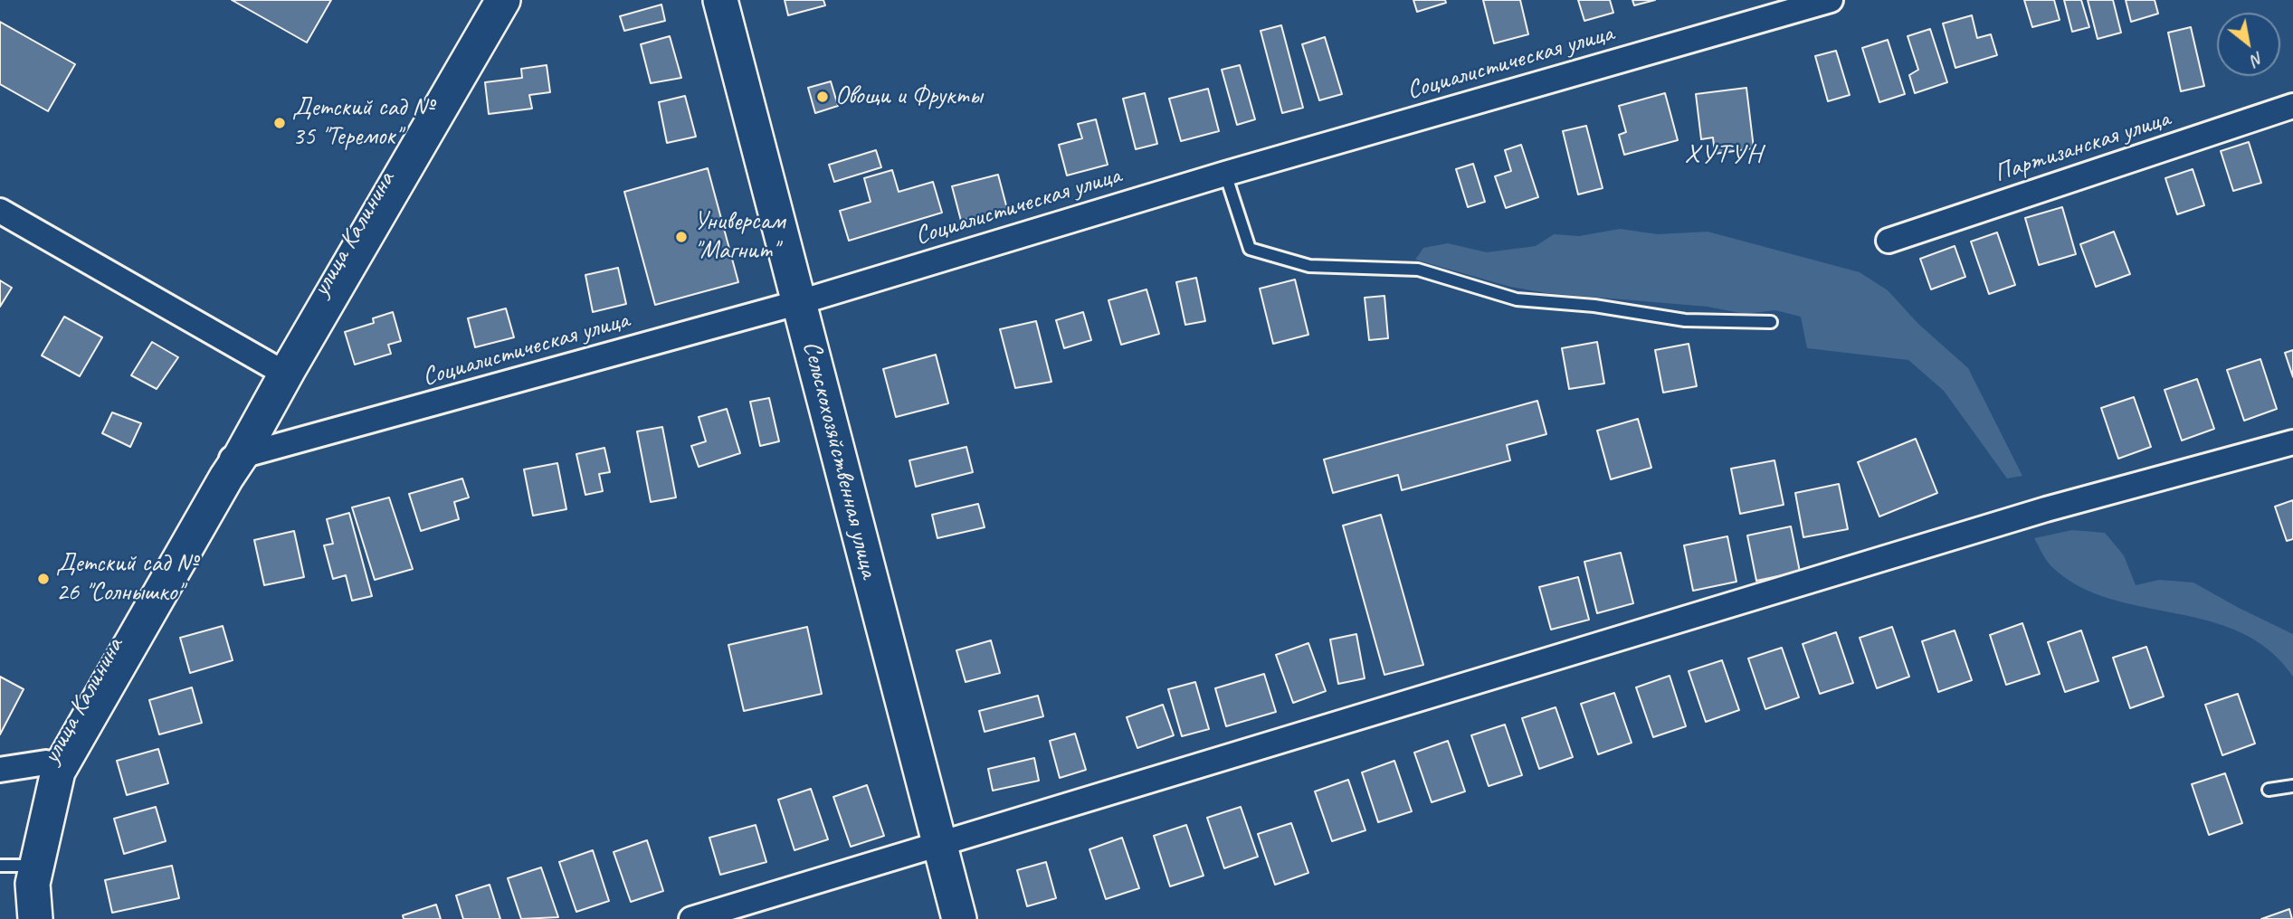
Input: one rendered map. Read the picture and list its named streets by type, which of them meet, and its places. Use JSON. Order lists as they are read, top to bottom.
{
  "streets": {
    "main road": ["улица Калинина", "Сельскохозяйственная улица"],
    "street": ["Социалистическая улица", "Партизанская улица"]
  },
  "crossings": [
    ["Социалистическая улица", "улица Калинина"],
    ["Социалистическая улица", "Сельскохозяйственная улица"]
  ],
  "districts": ["ХУТУН"],
  "places": [
    "Овощи и Фрукты",
    "Детский сад № 35 \"Теремок\"",
    "Универсам \"Магнит\"",
    "Детский сад № 26 \"Солнышко\""
  ],
  "north": "bottom right"
}
